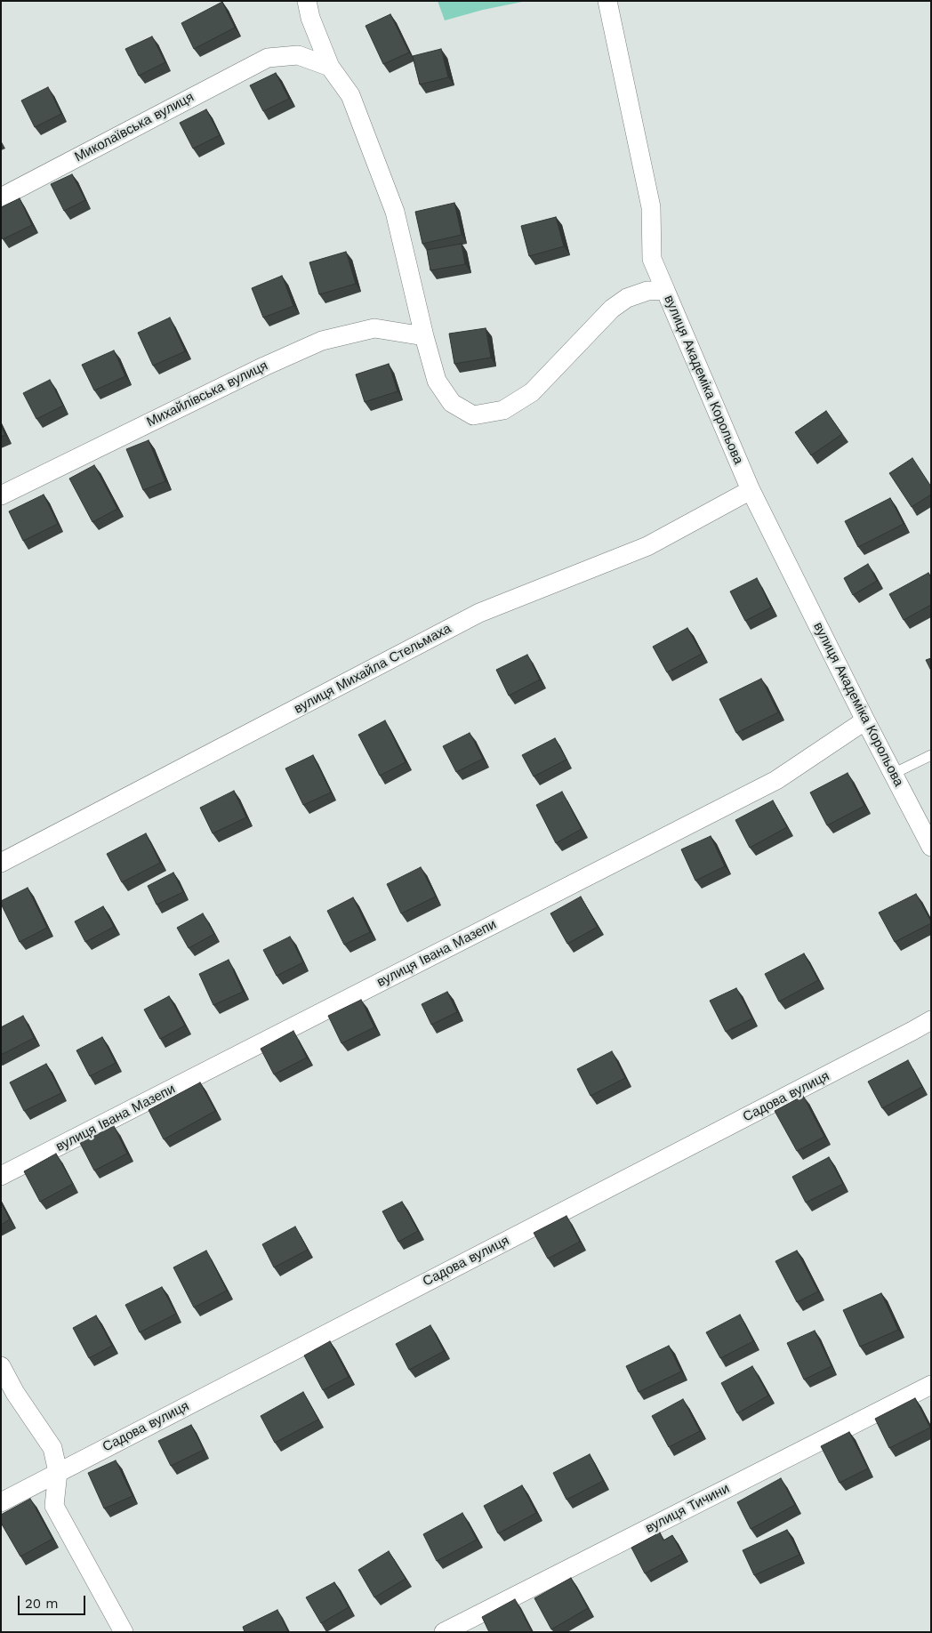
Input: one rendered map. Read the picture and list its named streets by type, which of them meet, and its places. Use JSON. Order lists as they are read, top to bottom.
{
  "streets": {
    "street": [
      "Миколаївська вулиця",
      "вулиця Академіка Корольова",
      "Михайлівська вулиця",
      "вулиця Михайла Стельмаха",
      "вулиця Івана Мазепи",
      "Садова вулиця",
      "вулиця Тичини"
    ]
  },
  "crossings": [
    ["Миколаївська вулиця", "вулиця Академіка Корольова"],
    ["вулиця Академіка Корольова", "Михайлівська вулиця"],
    ["вулиця Академіка Корольова", "вулиця Михайла Стельмаха"],
    ["вулиця Академіка Корольова", "вулиця Івана Мазепи"]
  ],
  "scale_bar": "20 m"
}
